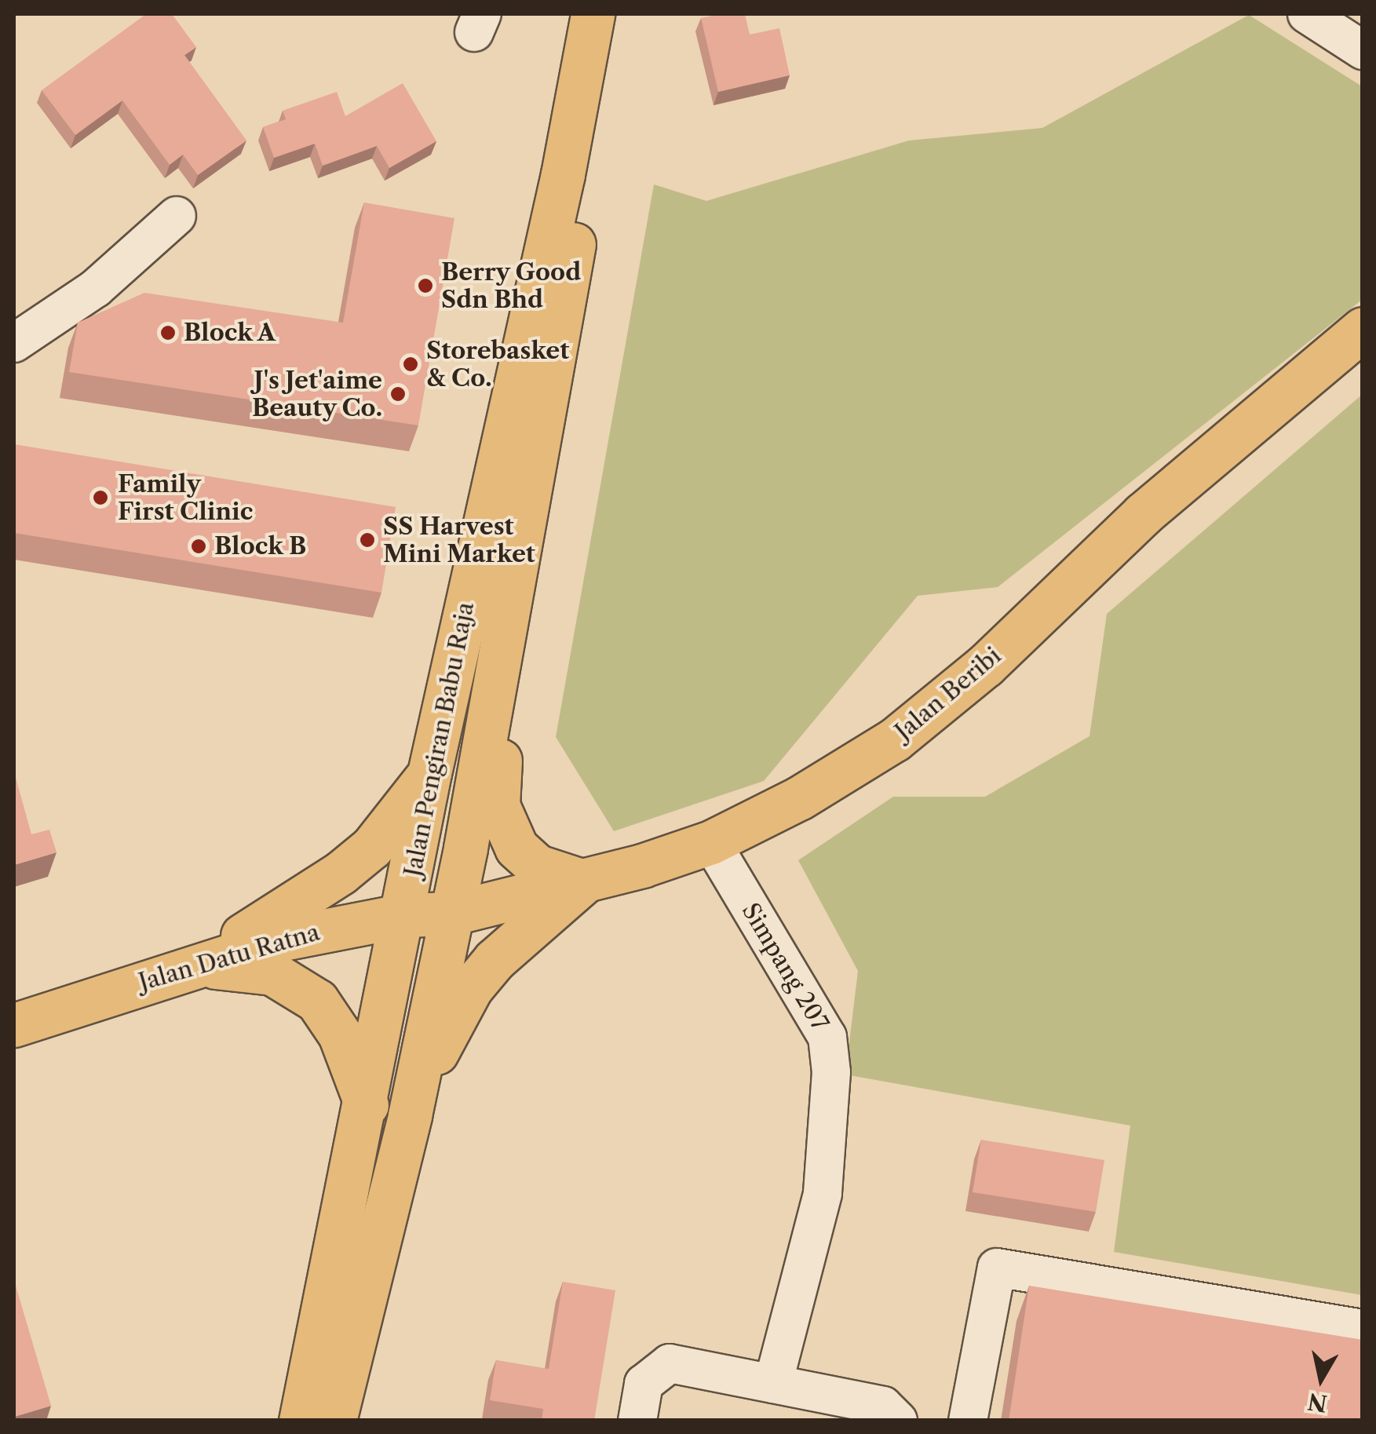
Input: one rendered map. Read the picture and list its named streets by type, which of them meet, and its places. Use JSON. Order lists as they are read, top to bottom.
{
  "streets": {
    "main road": ["Jalan Beribi", "Jalan Pengiran Babu Raja", "Jalan Datu Ratna"],
    "street": ["Simpang 207"]
  },
  "crossings": [
    ["Jalan Beribi", "Jalan Pengiran Babu Raja"],
    ["Jalan Beribi", "Jalan Datu Ratna"],
    ["Jalan Beribi", "Simpang 207"],
    ["Jalan Pengiran Babu Raja", "Jalan Datu Ratna"]
  ],
  "places": [
    "Berry Good Sdn Bhd",
    "Block A",
    "Storebasket & Co.",
    "J's Jet'aime Beauty Co.",
    "Family First Clinic",
    "SS Harvest Mini Market",
    "Block B"
  ],
  "north": "bottom"
}
